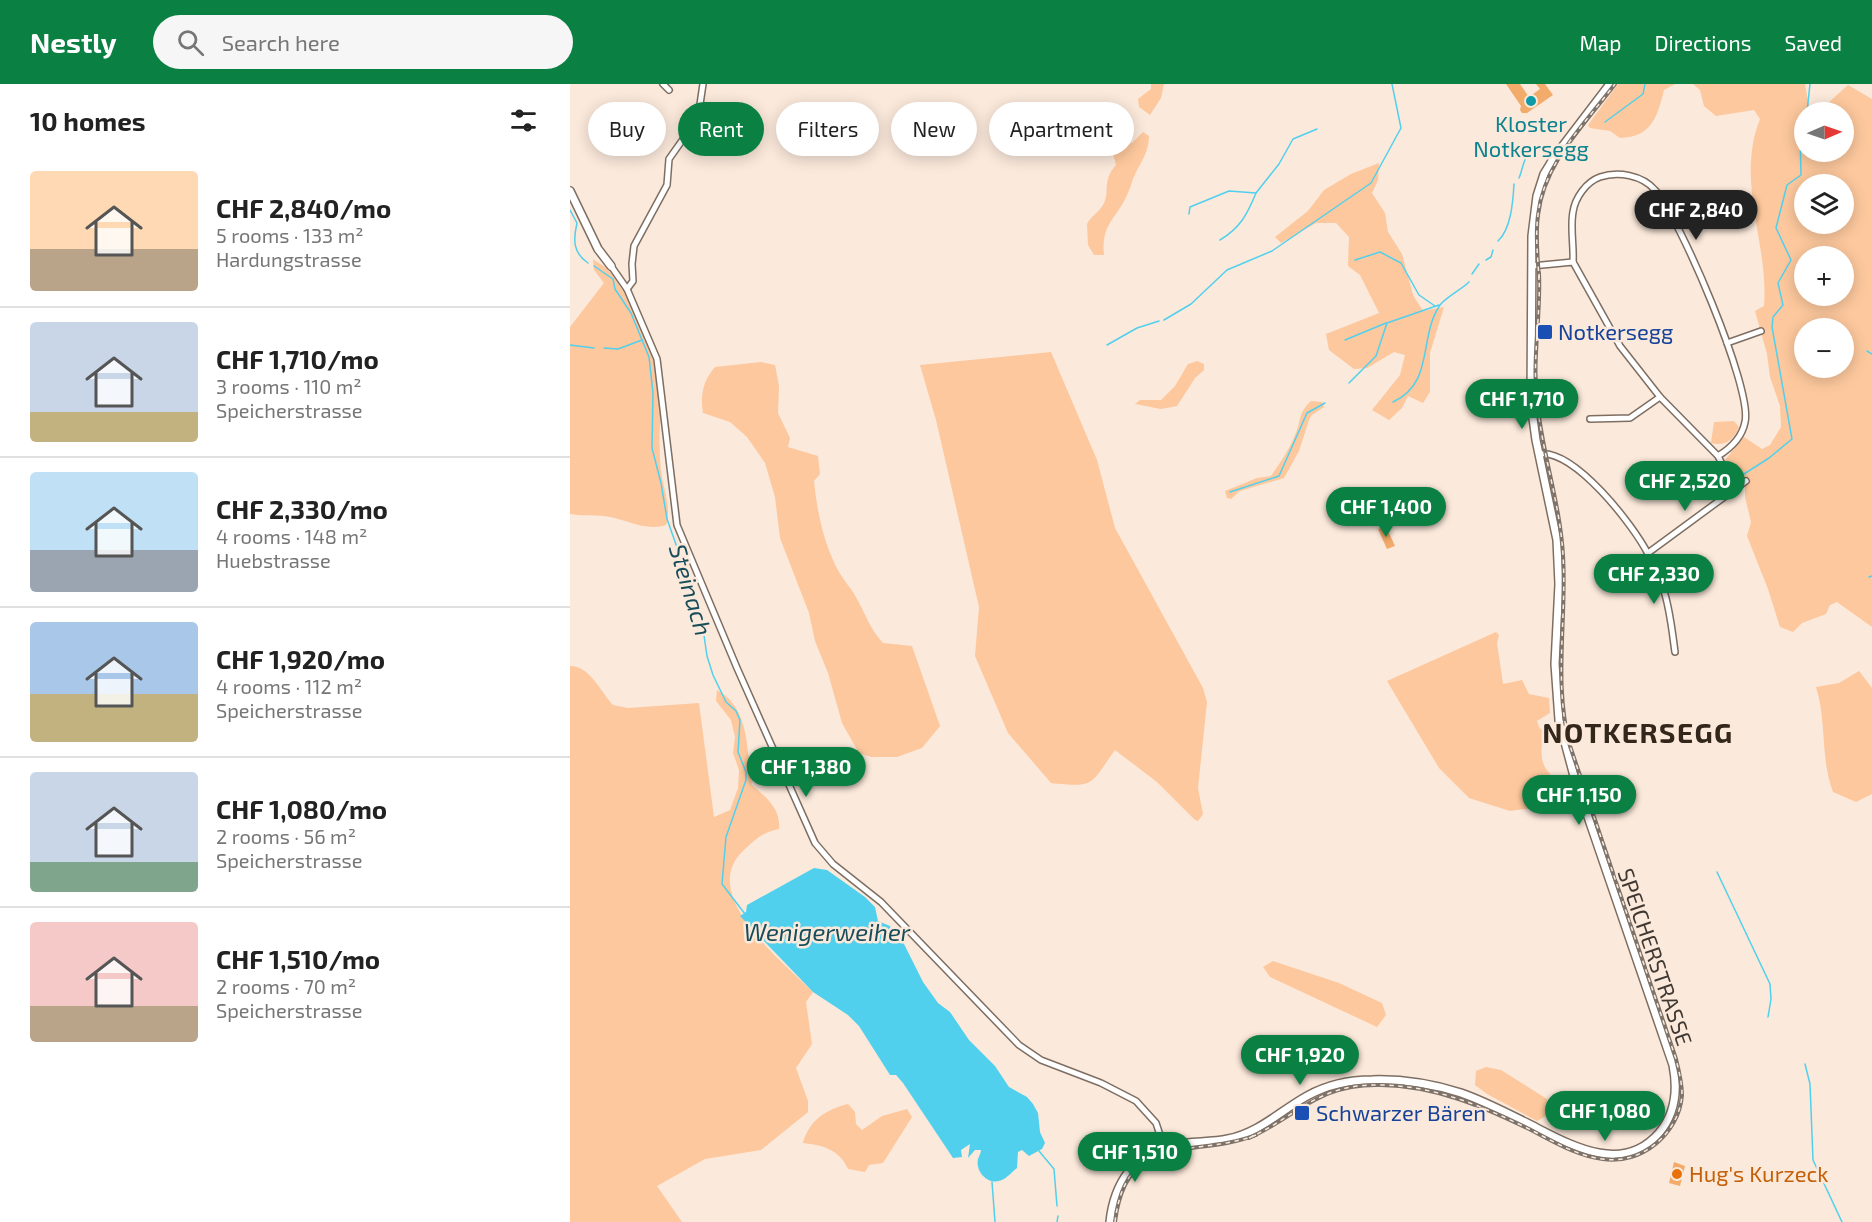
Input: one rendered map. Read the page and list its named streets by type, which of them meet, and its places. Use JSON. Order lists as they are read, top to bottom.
{
  "streets": {
    "main road": ["SPEICHERSTRASSE"]
  },
  "districts": ["NOTKERSEGG"],
  "water": ["Steinach", "Wenigerweiher"],
  "places": {
    "other": ["Kloster Notkersegg", "Hug's Kurzeck"],
    "transit": ["Notkersegg", "Schwarzer Bären"]
  },
  "north": "right",
  "page": {
    "header": "Nestly",
    "search": "Search here",
    "nav": ["Map", "Directions", "Saved"],
    "heading": "10 homes",
    "map_buttons": ["+", "−"],
    "chip": [
      "Buy",
      "Rent",
      "Filters",
      "New",
      "Apartment"
    ],
    "list": [
      {
        "name": "CHF 2,840/mo",
        "note": "5 rooms · 133 m² · Hardungstrasse"
      },
      {
        "name": "CHF 1,710/mo",
        "note": "3 rooms · 110 m² · Speicherstrasse"
      },
      {
        "name": "CHF 2,330/mo",
        "note": "4 rooms · 148 m² · Huebstrasse"
      },
      {
        "name": "CHF 1,920/mo",
        "note": "4 rooms · 112 m² · Speicherstrasse"
      },
      {
        "name": "CHF 1,080/mo",
        "note": "2 rooms · 56 m² · Speicherstrasse"
      },
      {
        "name": "CHF 1,510/mo",
        "note": "2 rooms · 70 m² · Speicherstrasse"
      }
    ],
    "price": [
      "CHF 2,840",
      "CHF 1,710",
      "CHF 2,520",
      "CHF 1,400",
      "CHF 2,330",
      "CHF 1,380",
      "CHF 1,150",
      "CHF 1,920",
      "CHF 1,080",
      "CHF 1,510"
    ]
  }
}
